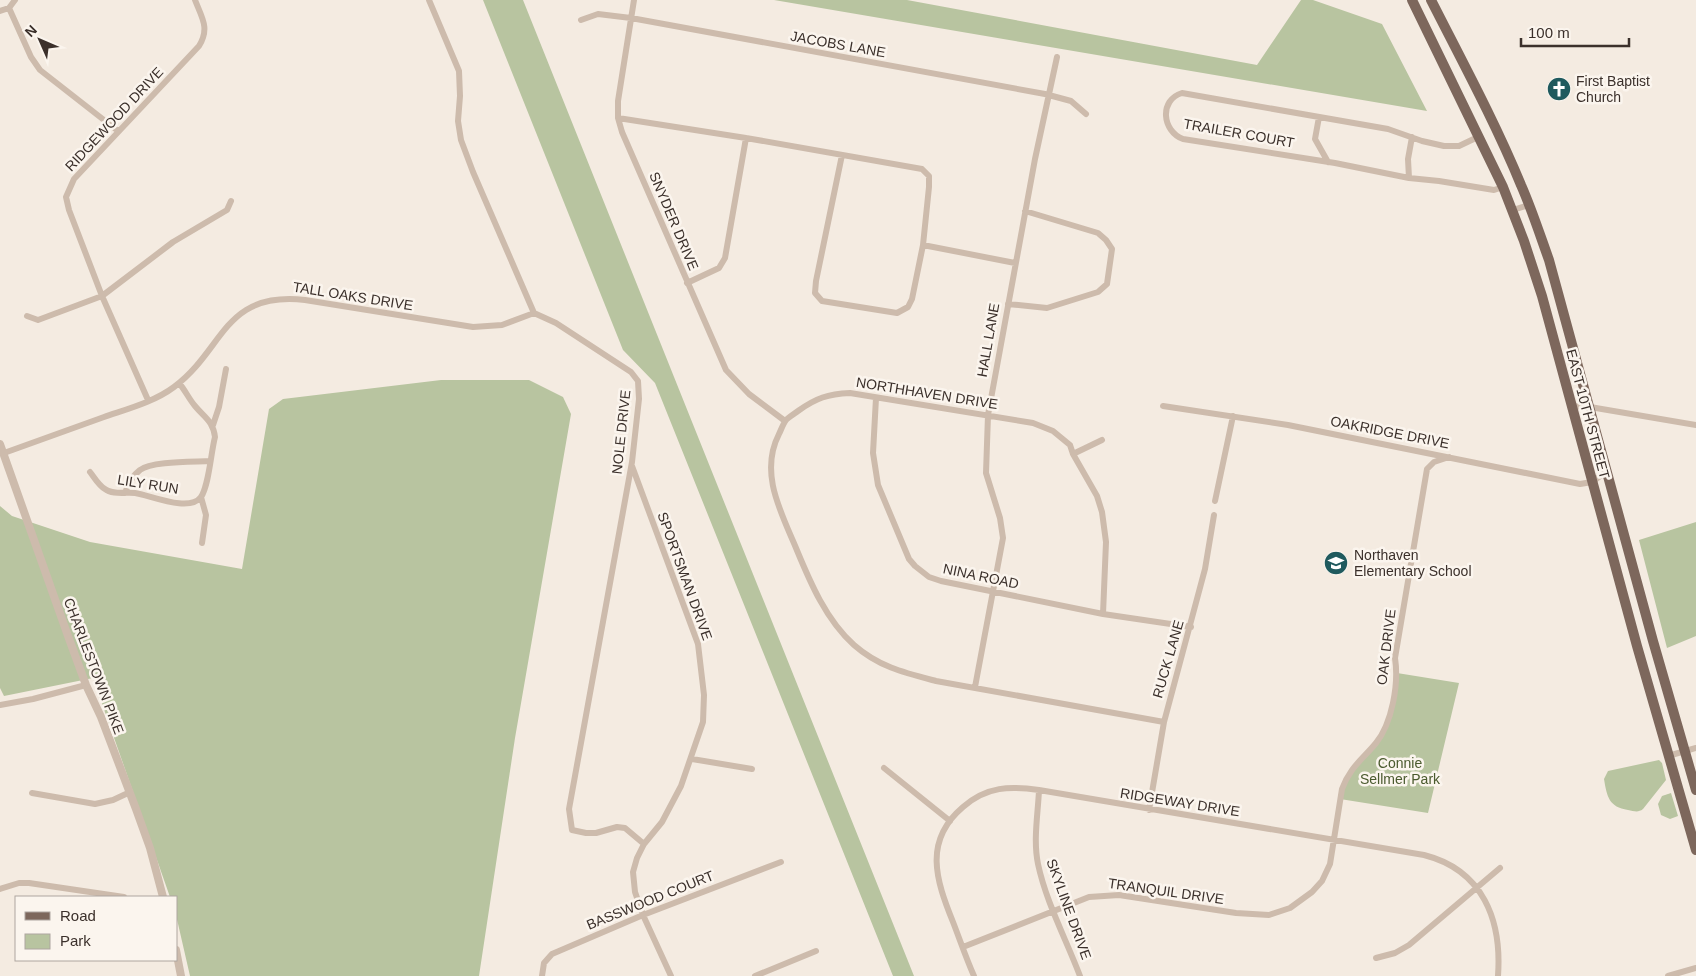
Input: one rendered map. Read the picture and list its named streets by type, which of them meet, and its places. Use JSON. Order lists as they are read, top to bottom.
{
  "streets": {
    "main road": ["EAST 10TH STREET"],
    "street": [
      "JACOBS LANE",
      "RIDGEWOOD DRIVE",
      "TRAILER COURT",
      "SNYDER DRIVE",
      "TALL OAKS DRIVE",
      "HALL LANE",
      "NORTHHAVEN DRIVE",
      "NOLE DRIVE",
      "OAKRIDGE DRIVE",
      "LILY RUN",
      "SPORTSMAN DRIVE",
      "NINA ROAD",
      "OAK DRIVE",
      "RUCK LANE",
      "CHARLESTOWN PIKE",
      "RIDGEWAY DRIVE",
      "TRANQUIL DRIVE",
      "BASSWOOD COURT",
      "SKYLINE DRIVE"
    ]
  },
  "crossings": [
    ["JACOBS LANE", "SNYDER DRIVE"],
    ["JACOBS LANE", "HALL LANE"],
    ["RIDGEWOOD DRIVE", "TALL OAKS DRIVE"],
    ["TRAILER COURT", "EAST 10TH STREET"],
    ["SNYDER DRIVE", "NORTHHAVEN DRIVE"],
    ["TALL OAKS DRIVE", "NOLE DRIVE"],
    ["TALL OAKS DRIVE", "CHARLESTOWN PIKE"],
    ["HALL LANE", "NORTHHAVEN DRIVE"],
    ["HALL LANE", "NINA ROAD"],
    ["NORTHHAVEN DRIVE", "NINA ROAD"],
    ["NORTHHAVEN DRIVE", "RUCK LANE"],
    ["EAST 10TH STREET", "OAKRIDGE DRIVE"],
    ["NOLE DRIVE", "SPORTSMAN DRIVE"],
    ["OAKRIDGE DRIVE", "OAK DRIVE"],
    ["SPORTSMAN DRIVE", "BASSWOOD COURT"],
    ["NINA ROAD", "RUCK LANE"],
    ["OAK DRIVE", "RIDGEWAY DRIVE"],
    ["OAK DRIVE", "TRANQUIL DRIVE"],
    ["RUCK LANE", "RIDGEWAY DRIVE"],
    ["RIDGEWAY DRIVE", "TRANQUIL DRIVE"],
    ["RIDGEWAY DRIVE", "SKYLINE DRIVE"],
    ["TRANQUIL DRIVE", "SKYLINE DRIVE"]
  ],
  "parks": ["Connie Sellmer Park"],
  "places": {
    "church": ["First Baptist Church"],
    "school or university": ["Northaven Elementary School"]
  },
  "legend": ["Road", "Park"],
  "scale_bar": "100 m",
  "north": "top left"
}
